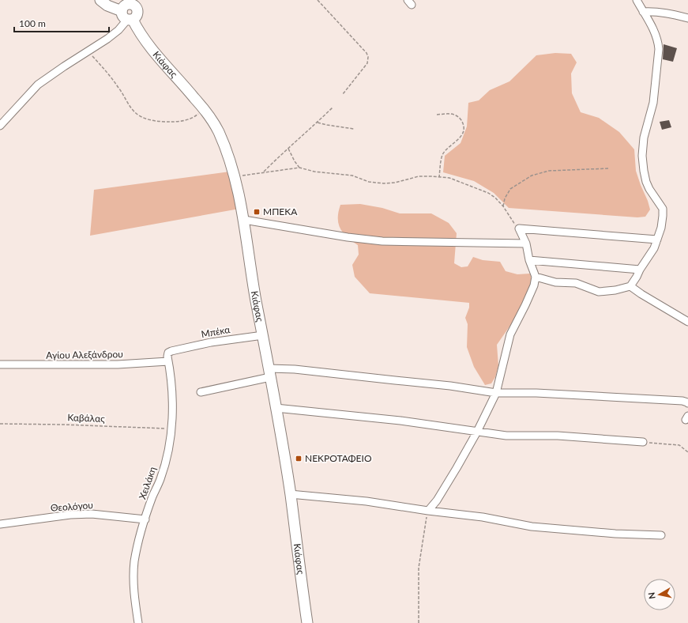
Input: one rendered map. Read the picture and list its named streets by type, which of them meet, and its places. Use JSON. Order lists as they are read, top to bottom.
{
  "streets": {
    "street": [
      "Κιάφας",
      "Μπέκα",
      "Αγίου Αλεξάνδρου",
      "Χειλάκη",
      "Θεολόγου"
    ],
    "path": ["Καβάλας"]
  },
  "crossings": [
    ["Κιάφας", "Μπέκα"],
    ["Μπέκα", "Χειλάκη"],
    ["Αγίου Αλεξάνδρου", "Χειλάκη"],
    ["Καβάλας", "Χειλάκη"],
    ["Χειλάκη", "Θεολόγου"]
  ],
  "places": {
    "transit": ["ΜΠΕΚΑ", "ΝΕΚΡΟΤΑΦΕΙΟ"]
  },
  "scale_bar": "100 m",
  "north": "left"
}
